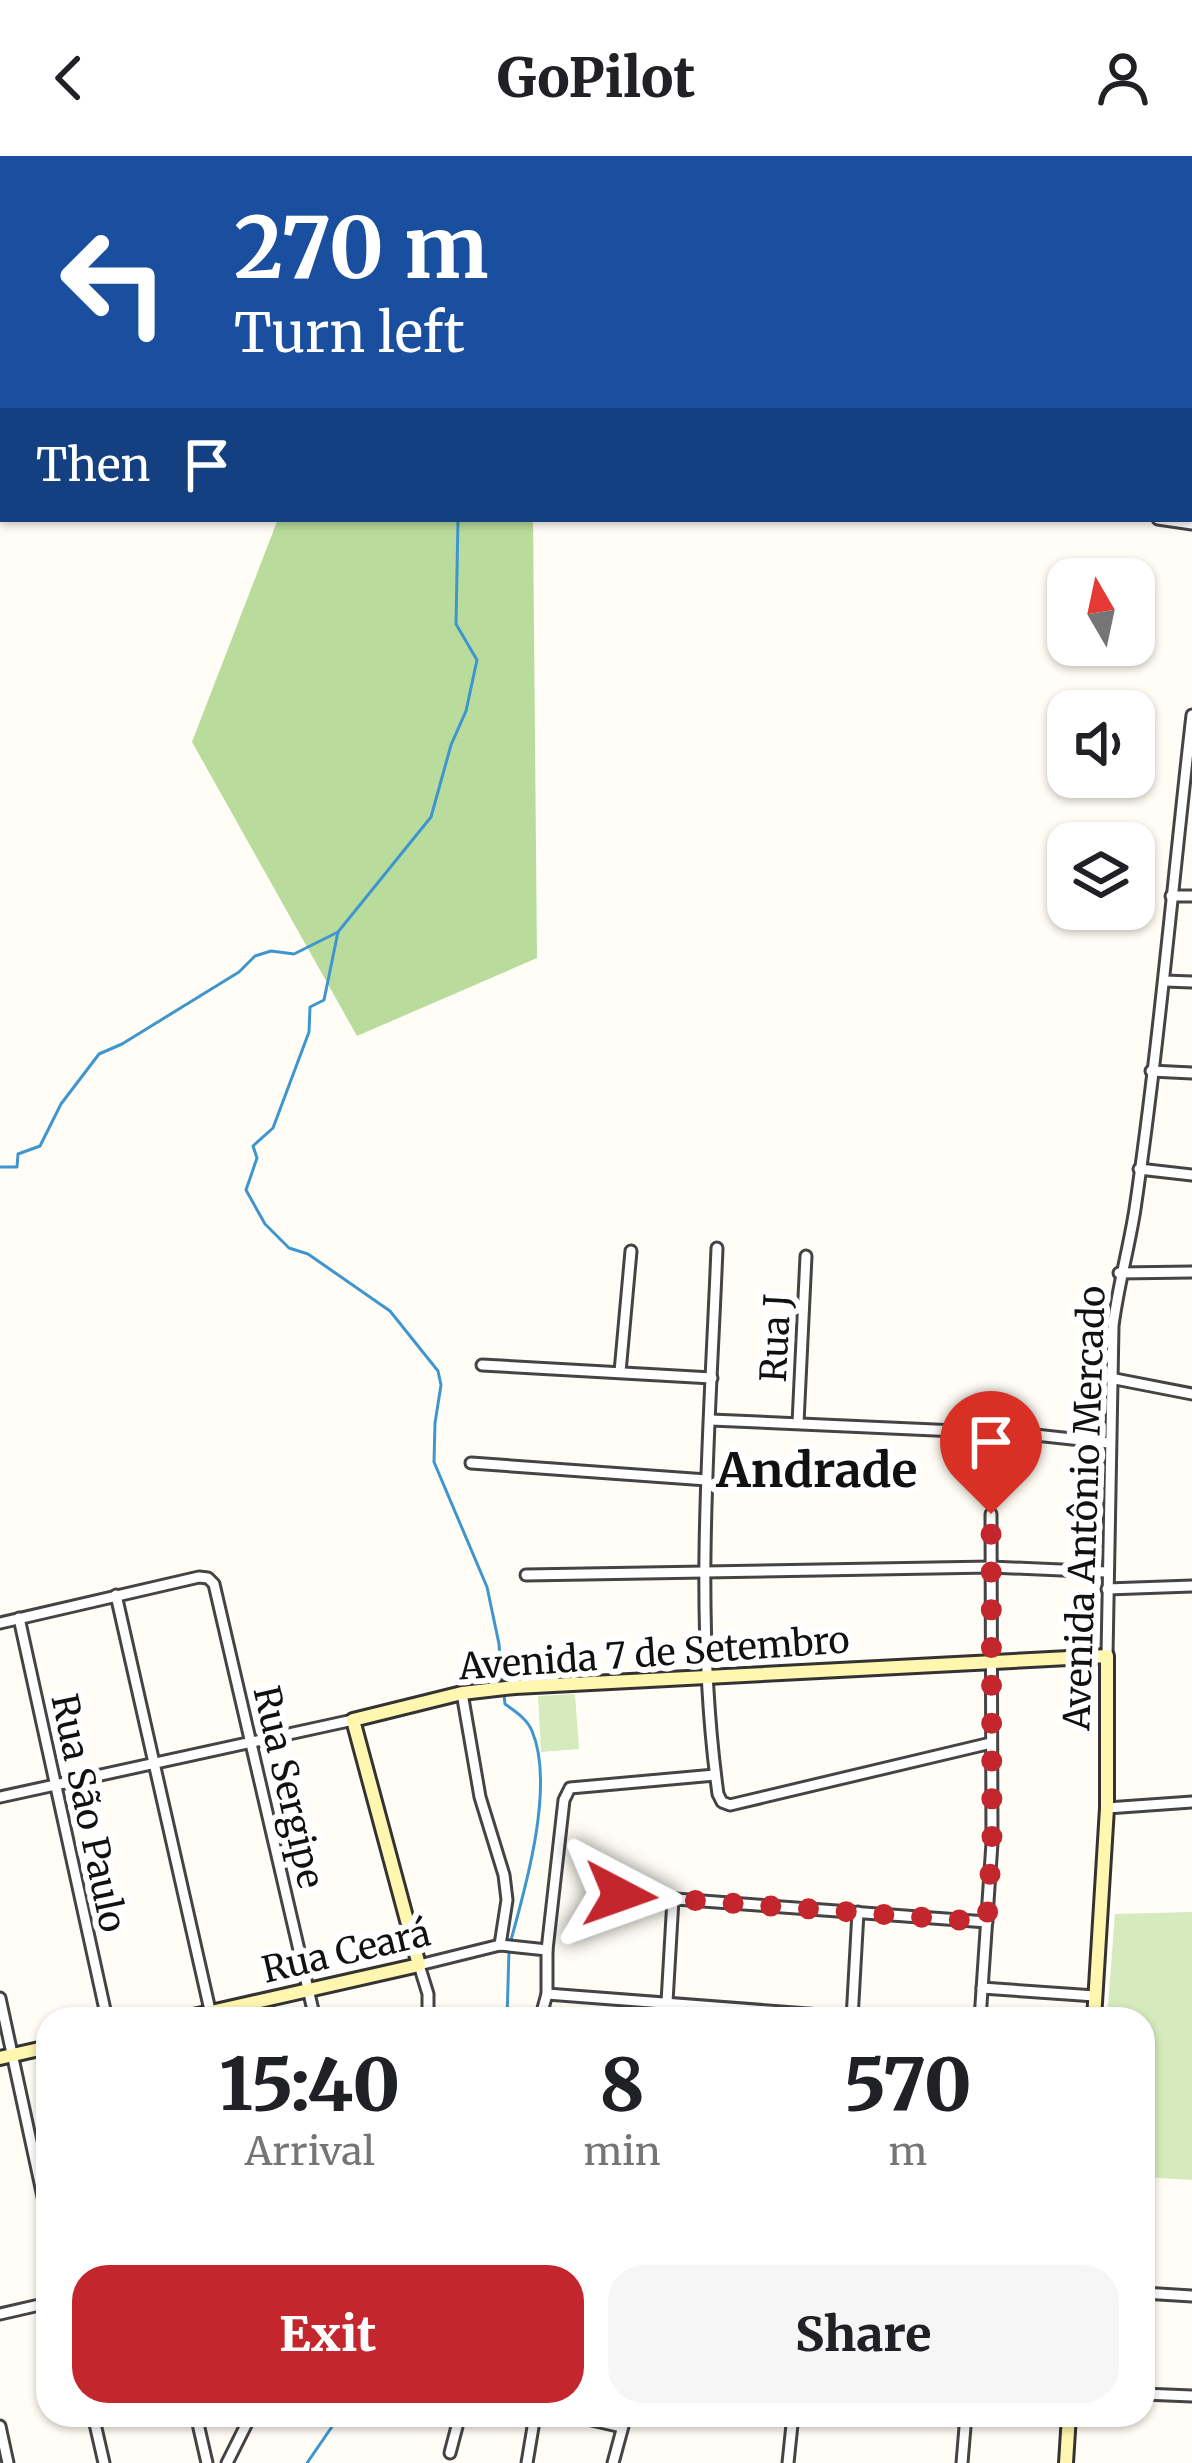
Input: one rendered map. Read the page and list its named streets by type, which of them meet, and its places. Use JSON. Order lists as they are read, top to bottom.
{
  "streets": {
    "street": [
      "Rua J",
      "Avenida Antônio Mercado",
      "Avenida 7 de Setembro",
      "Rua Sergipe",
      "Rua São Paulo",
      "Rua Ceará"
    ]
  },
  "crossings": [
    ["Avenida Antônio Mercado", "Avenida 7 de Setembro"],
    ["Avenida 7 de Setembro", "Rua Sergipe"],
    ["Avenida 7 de Setembro", "Rua São Paulo"],
    ["Rua Sergipe", "Rua Ceará"]
  ],
  "districts": ["Andrade"],
  "north": "top",
  "page": {
    "header": "GoPilot",
    "turn": ["270 m", "Turn left"],
    "then": "Then",
    "eta": [
      "15:40",
      "Arrival",
      "8",
      "min",
      "570",
      "m"
    ],
    "buttons": ["Exit", "Share"]
  }
}
